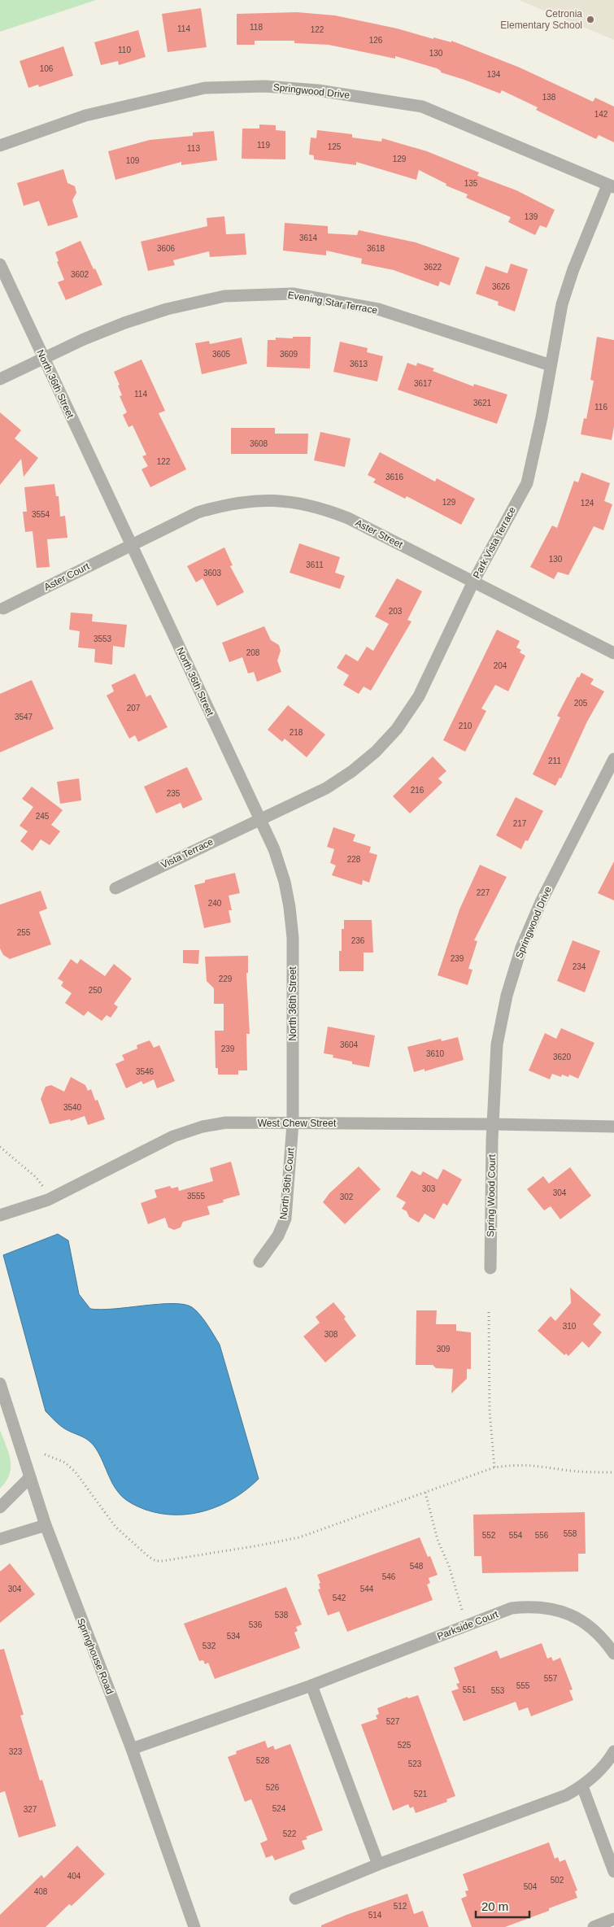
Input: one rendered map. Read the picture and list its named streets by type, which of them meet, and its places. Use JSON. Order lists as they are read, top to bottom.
{
  "streets": {
    "street": [
      "Springwood Drive",
      "Evening Star Terrace",
      "North 36th Street",
      "Aster Street",
      "Park Vista Terrace",
      "Aster Court",
      "Vista Terrace",
      "West Chew Street",
      "North 36th Court",
      "Spring Wood Court",
      "Parkside Court",
      "Springhouse Road"
    ]
  },
  "crossings": [
    ["Springwood Drive", "Park Vista Terrace"],
    ["Springwood Drive", "West Chew Street"],
    ["Springwood Drive", "Spring Wood Court"],
    ["Evening Star Terrace", "North 36th Street"],
    ["Evening Star Terrace", "Park Vista Terrace"],
    ["North 36th Street", "Aster Street"],
    ["North 36th Street", "Park Vista Terrace"],
    ["North 36th Street", "Aster Court"],
    ["North 36th Street", "Vista Terrace"],
    ["North 36th Street", "West Chew Street"],
    ["North 36th Street", "North 36th Court"],
    ["Aster Street", "Park Vista Terrace"],
    ["Aster Street", "Aster Court"],
    ["Park Vista Terrace", "Vista Terrace"],
    ["West Chew Street", "North 36th Court"],
    ["West Chew Street", "Spring Wood Court"],
    ["Parkside Court", "Springhouse Road"]
  ],
  "places": ["Cetronia Elementary School"],
  "house_numbers": [
    "118",
    "114",
    "122",
    "126",
    "110",
    "130",
    "106",
    "134",
    "138",
    "142",
    "119",
    "125",
    "113",
    "129",
    "109",
    "135",
    "139",
    "3614",
    "3606",
    "3618",
    "3622",
    "3602",
    "3626",
    "3605",
    "3609",
    "3613",
    "3617",
    "114",
    "3621",
    "116",
    "3608",
    "122",
    "3616",
    "129",
    "124",
    "3554",
    "130",
    "3611",
    "3603",
    "203",
    "3553",
    "208",
    "204",
    "205",
    "207",
    "3547",
    "210",
    "218",
    "211",
    "216",
    "235",
    "245",
    "217",
    "228",
    "227",
    "240",
    "255",
    "236",
    "239",
    "234",
    "229",
    "250",
    "3604",
    "239",
    "3610",
    "3620",
    "3546",
    "3540",
    "303",
    "304",
    "3555",
    "302",
    "310",
    "308",
    "309",
    "558",
    "552",
    "554",
    "556",
    "548",
    "546",
    "304",
    "544",
    "542",
    "538",
    "536",
    "534",
    "532",
    "557",
    "555",
    "551",
    "553",
    "527",
    "525",
    "323",
    "528",
    "523",
    "526",
    "521",
    "524",
    "327",
    "522",
    "404",
    "502",
    "504",
    "408",
    "512",
    "514"
  ],
  "scale_bar": "20 m"
}
